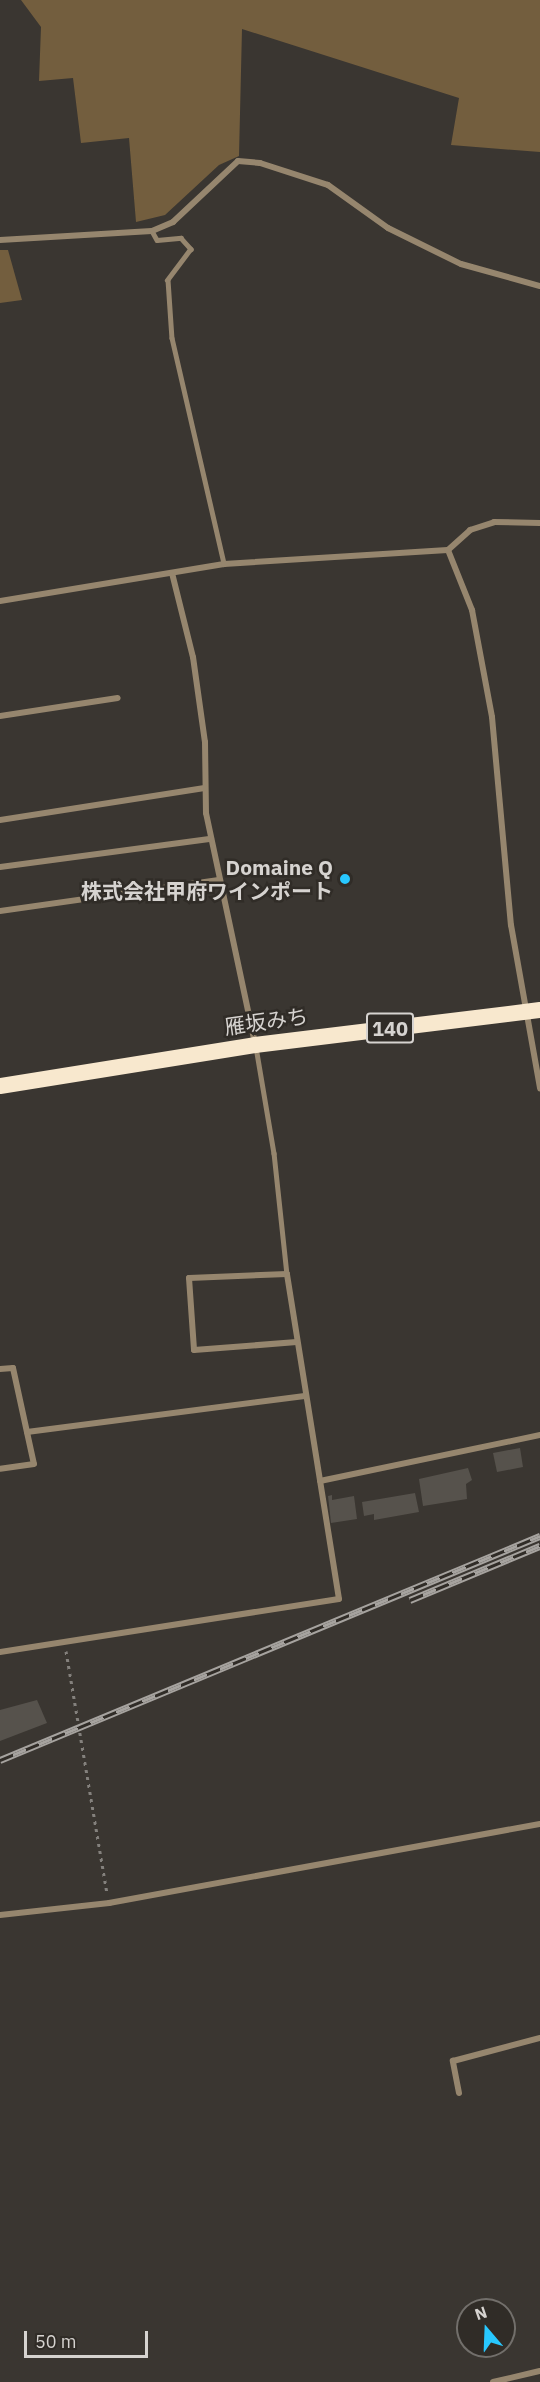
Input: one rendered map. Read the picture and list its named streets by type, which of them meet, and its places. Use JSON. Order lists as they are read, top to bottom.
{
  "streets": {
    "highway": ["雁坂みち", "140"]
  },
  "places": ["Domaine Q 株式会社甲府ワインポート"],
  "scale_bar": "50 m",
  "north": "top"
}
